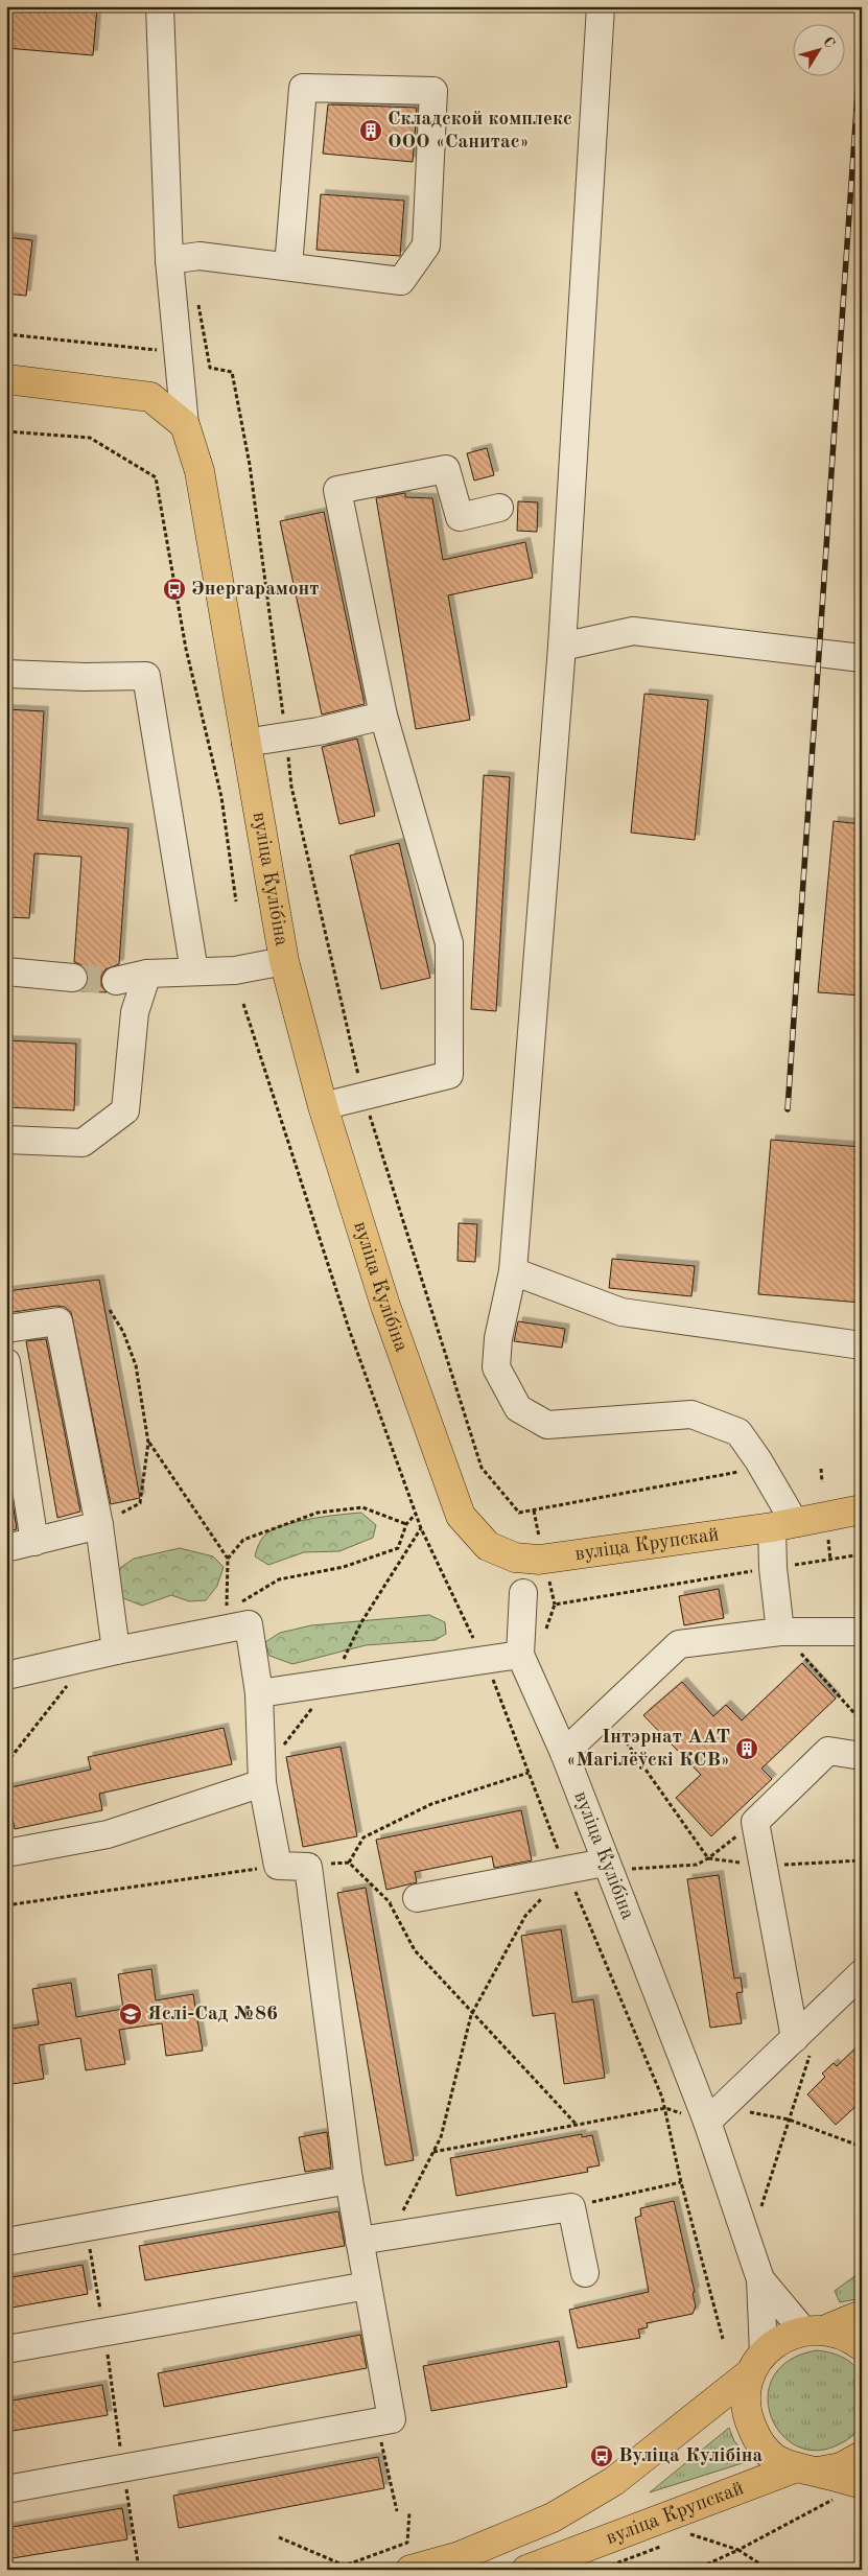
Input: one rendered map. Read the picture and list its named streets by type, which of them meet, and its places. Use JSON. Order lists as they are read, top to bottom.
{
  "streets": {
    "main road": ["вуліца Кулібіна", "вуліца Крупскай"]
  },
  "crossings": [
    ["вуліца Кулібіна", "вуліца Крупскай"]
  ],
  "places": {
    "building": ["Складской комплекс ООО «Санитас»", "Інтэрнат ААТ «Магілёўскі КСВ»"],
    "bus stop": ["Энергарамонт", "Вуліца Кулібіна"],
    "school or university": ["Яслі-Сад №86"]
  },
  "north": "top right"
}
